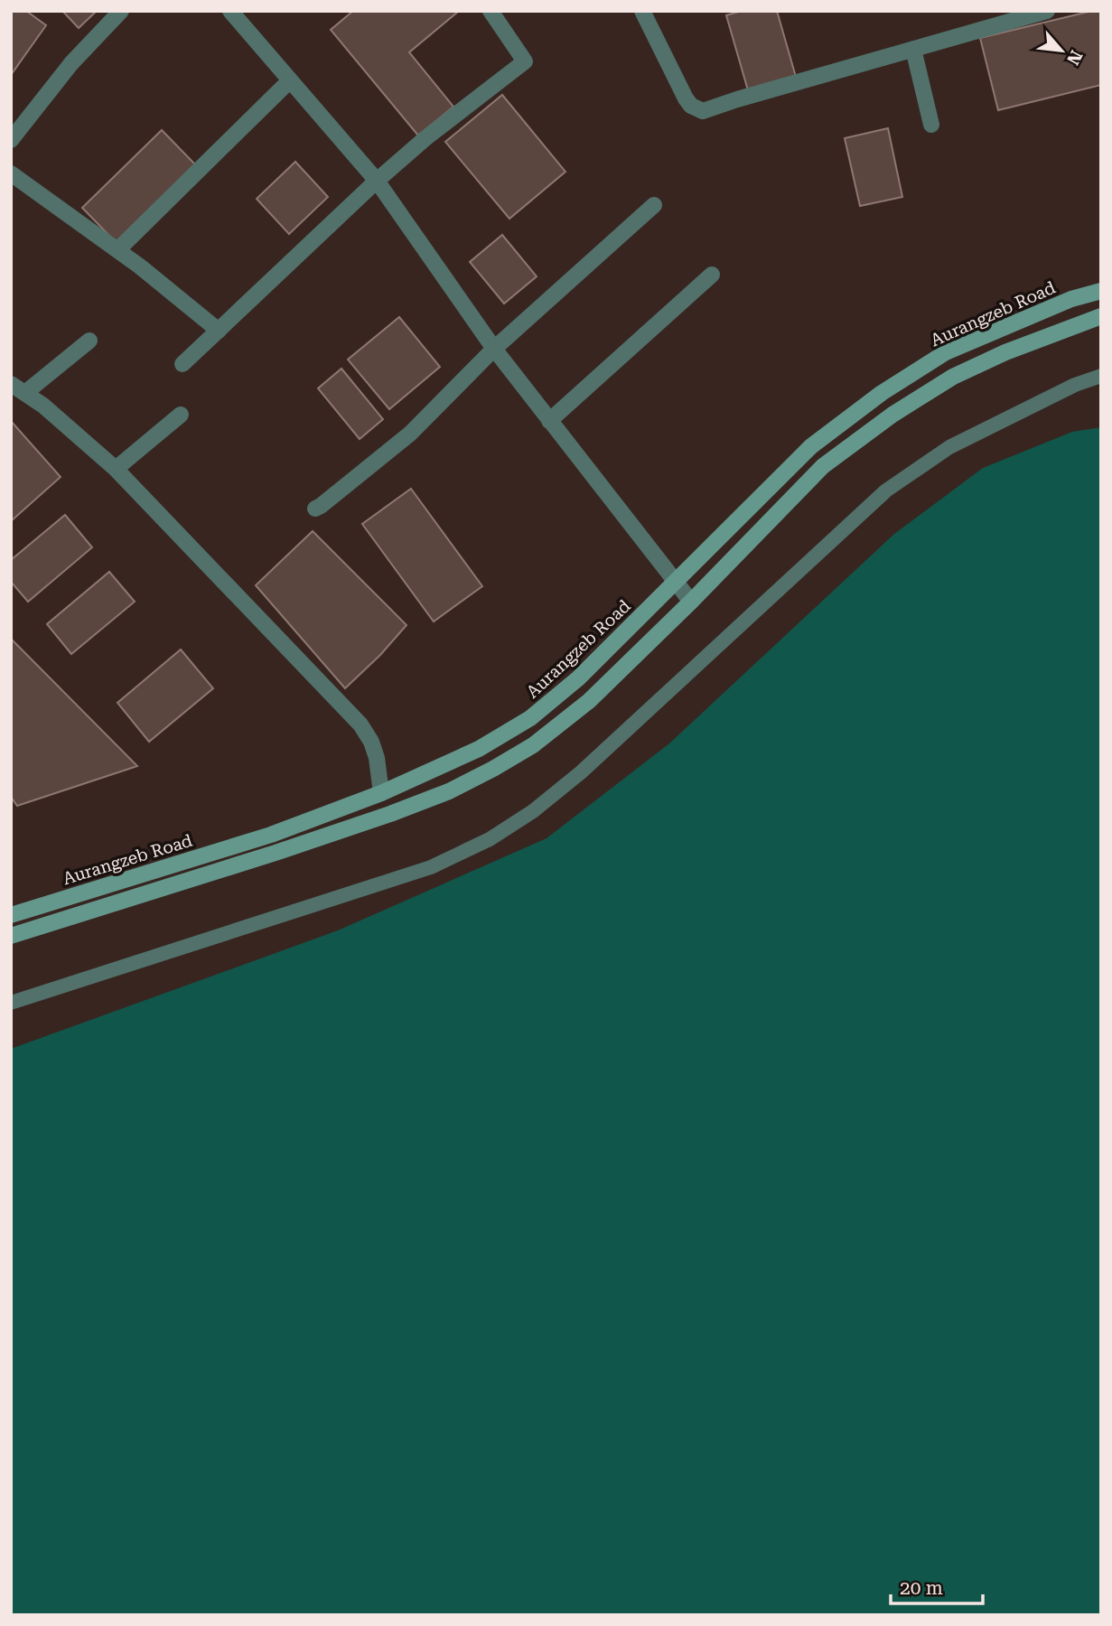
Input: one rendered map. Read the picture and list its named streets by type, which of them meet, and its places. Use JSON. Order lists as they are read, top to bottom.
{
  "streets": {
    "main road": ["Aurangzeb Road"]
  },
  "scale_bar": "20 m",
  "north": "bottom right"
}
